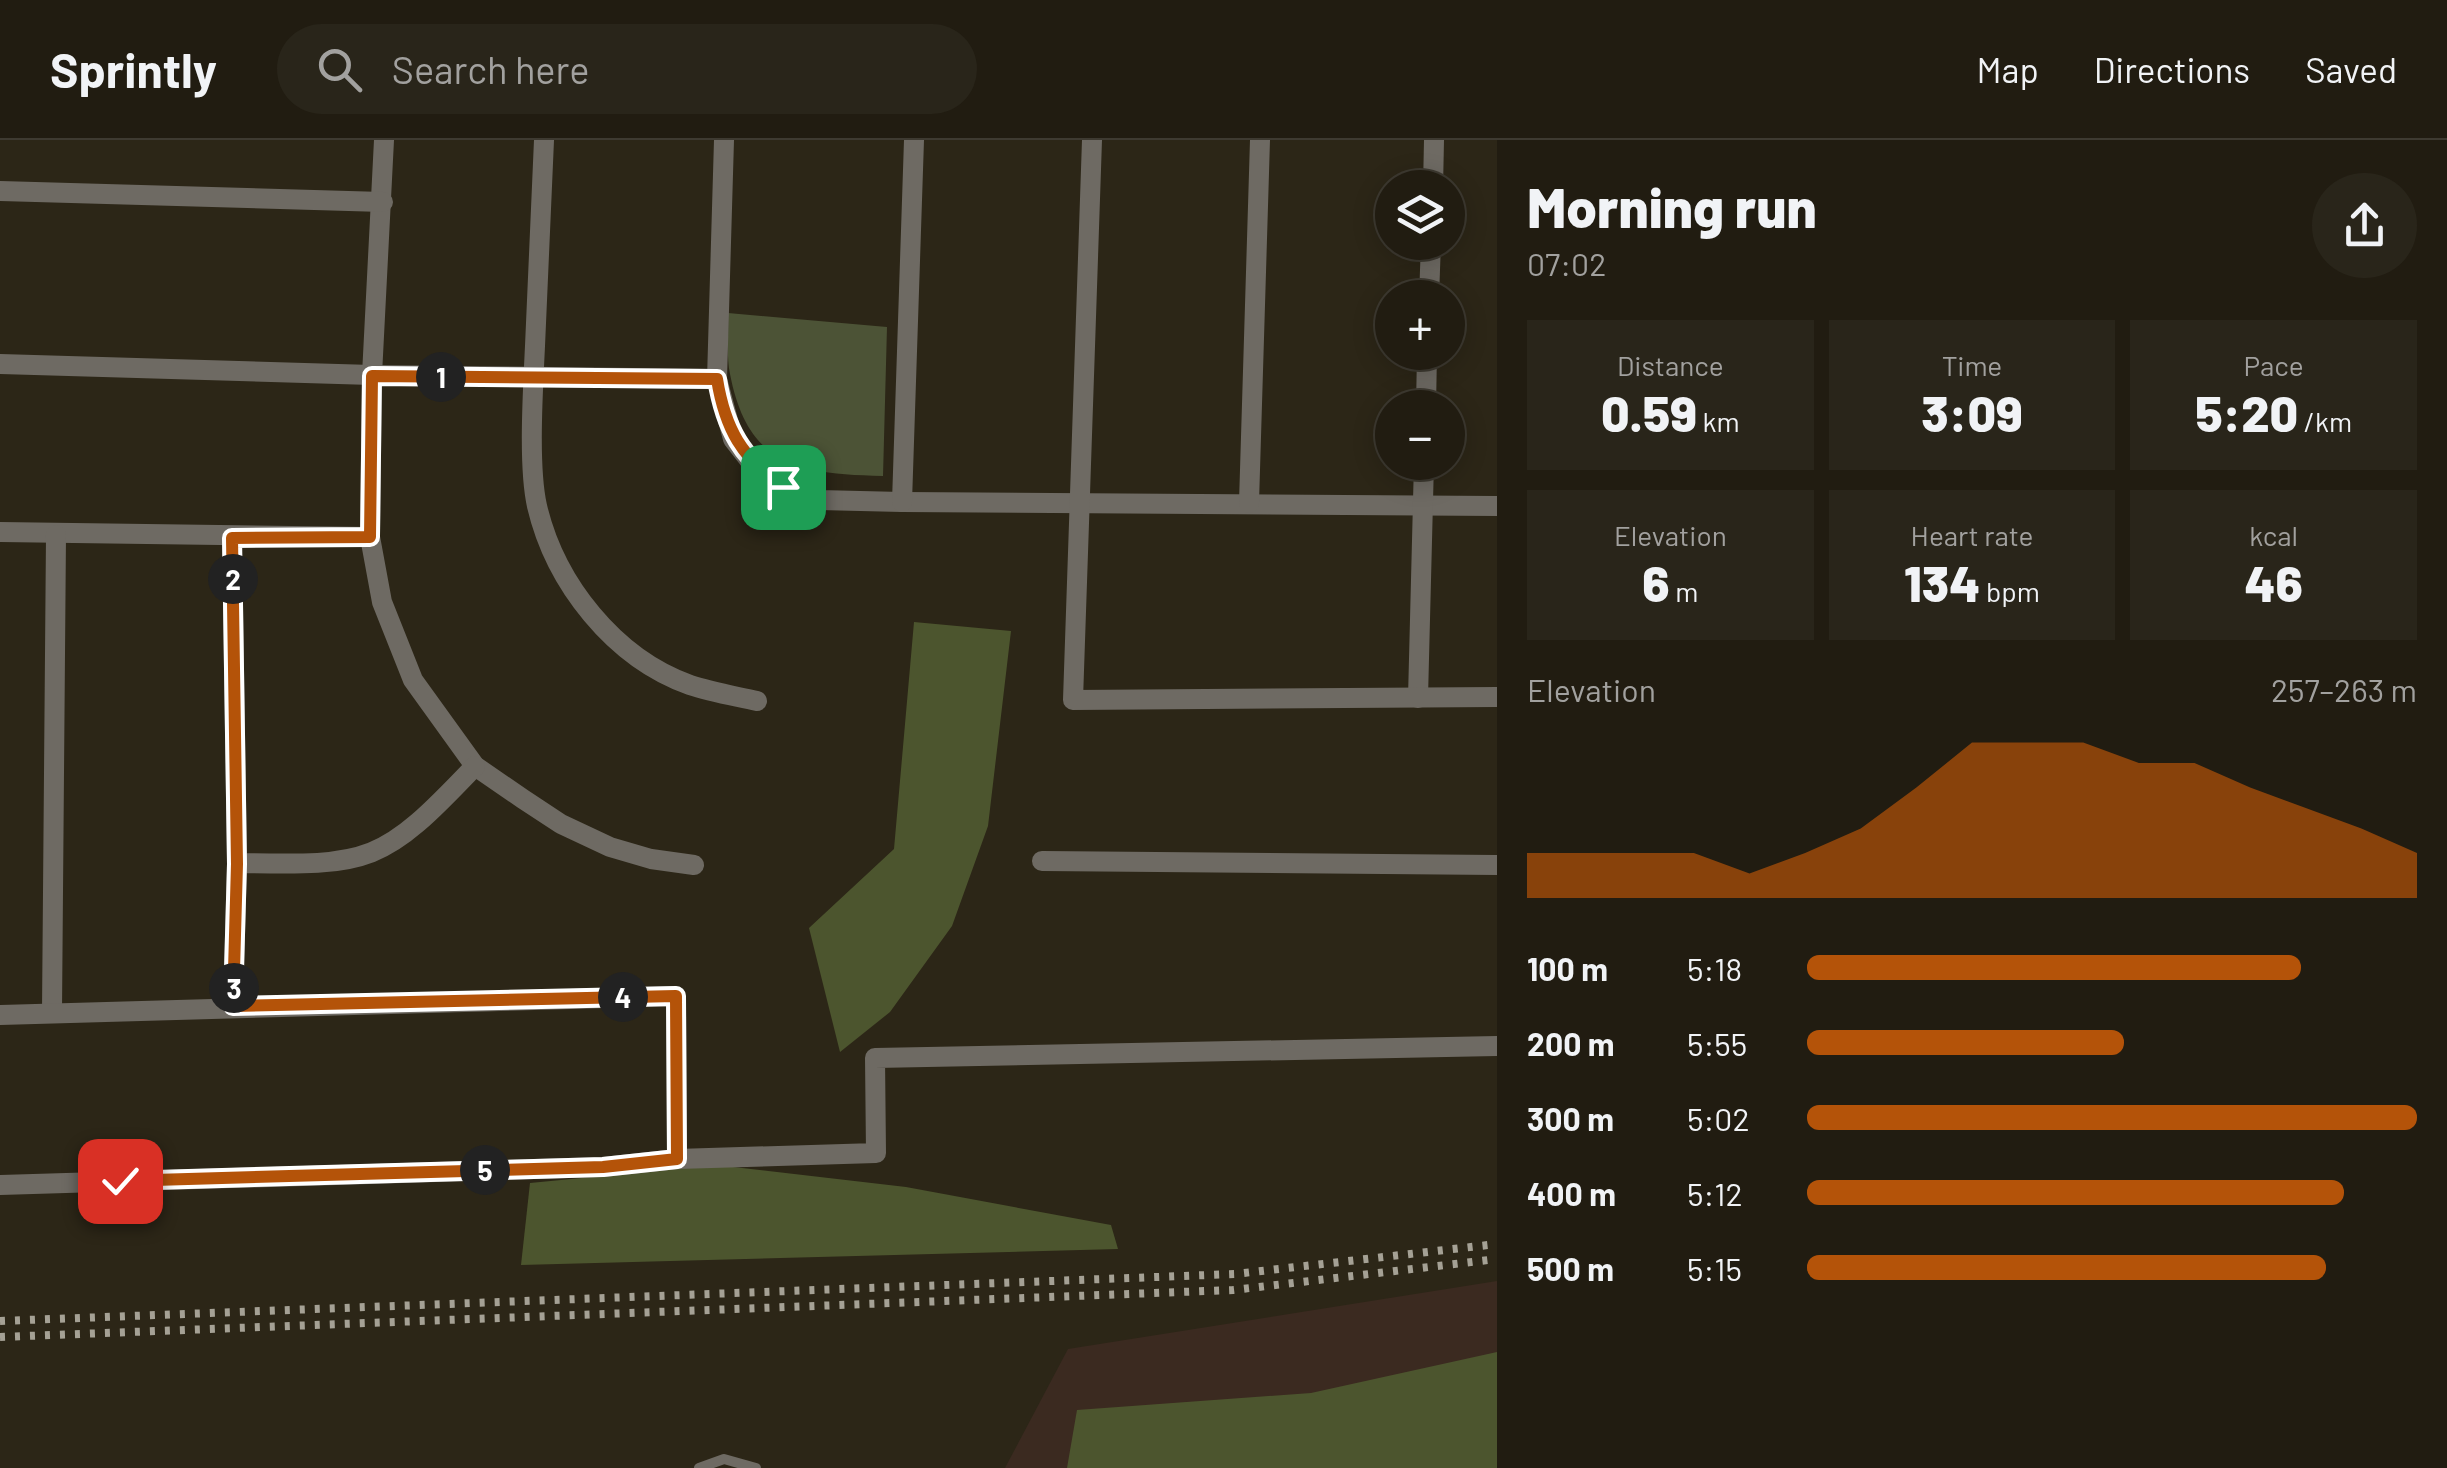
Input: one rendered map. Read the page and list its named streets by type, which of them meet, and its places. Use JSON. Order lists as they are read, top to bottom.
{
  "page": {
    "header": "Sprintly",
    "search": "Search here",
    "nav": ["Map", "Directions", "Saved"],
    "heading": ["Morning run", "07:02"],
    "map_buttons": ["+", "−"],
    "stats": [
      ["Distance", "0.59 km"],
      ["Time", "3:09"],
      ["Pace", "5:20 /km"],
      ["Elevation", "6 m"],
      ["Heart rate", "134 bpm"],
      ["kcal", "46"]
    ],
    "pins": [
      "1",
      "2",
      "3",
      "4",
      "5"
    ],
    "chart": ["Elevation", "257–263 m"],
    "list": [
      {
        "name": "100 m",
        "note": "5:18"
      },
      {
        "name": "200 m",
        "note": "5:55"
      },
      {
        "name": "300 m",
        "note": "5:02"
      },
      {
        "name": "400 m",
        "note": "5:12"
      },
      {
        "name": "500 m",
        "note": "5:15"
      }
    ]
  }
}
